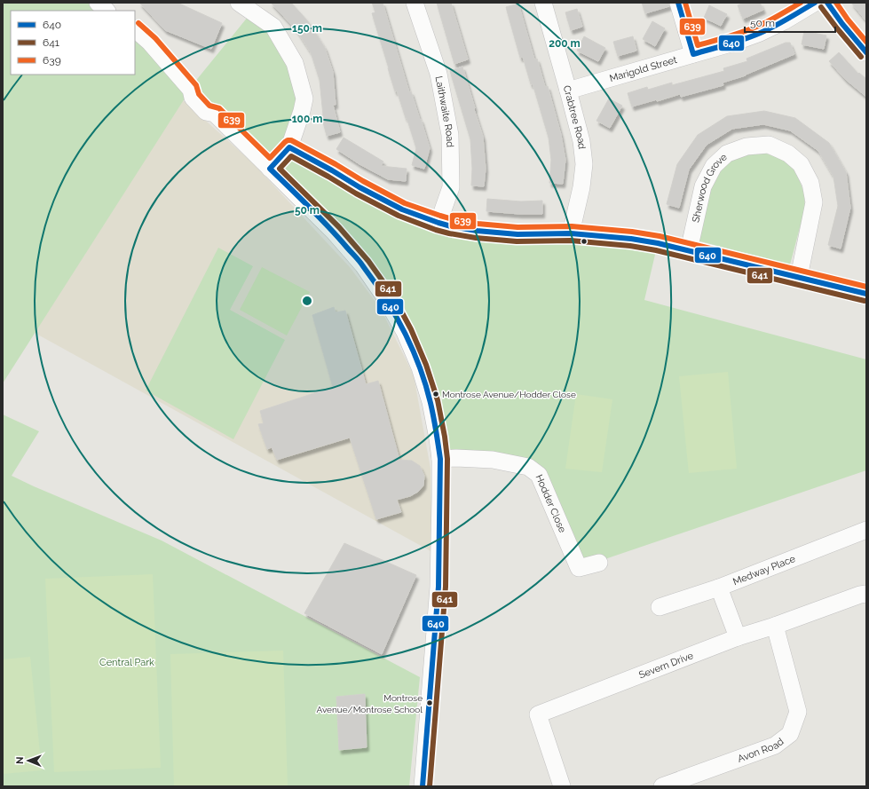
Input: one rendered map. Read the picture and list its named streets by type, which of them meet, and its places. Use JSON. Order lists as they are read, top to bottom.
{
  "streets": {
    "street": [
      "Marigold Street",
      "Laithwaite Road",
      "Crabtree Road",
      "Sherwood Grove",
      "Hodder Close",
      "Medway Place",
      "Severn Drive",
      "Avon Road"
    ]
  },
  "crossings": [
    ["Marigold Street", "Crabtree Road"],
    ["Severn Drive", "Avon Road"]
  ],
  "parks": ["Central Park"],
  "places": ["Montrose Avenue/Hodder Close", "Montrose Avenue/Montrose School"],
  "lines": ["transit line 640", "transit line 639", "transit line 641"],
  "legend": ["640", "641", "639"],
  "scale_bar": "50 m",
  "north": "left",
  "rings": [
    "150 m",
    "200 m",
    "100 m",
    "50 m"
  ]
}
